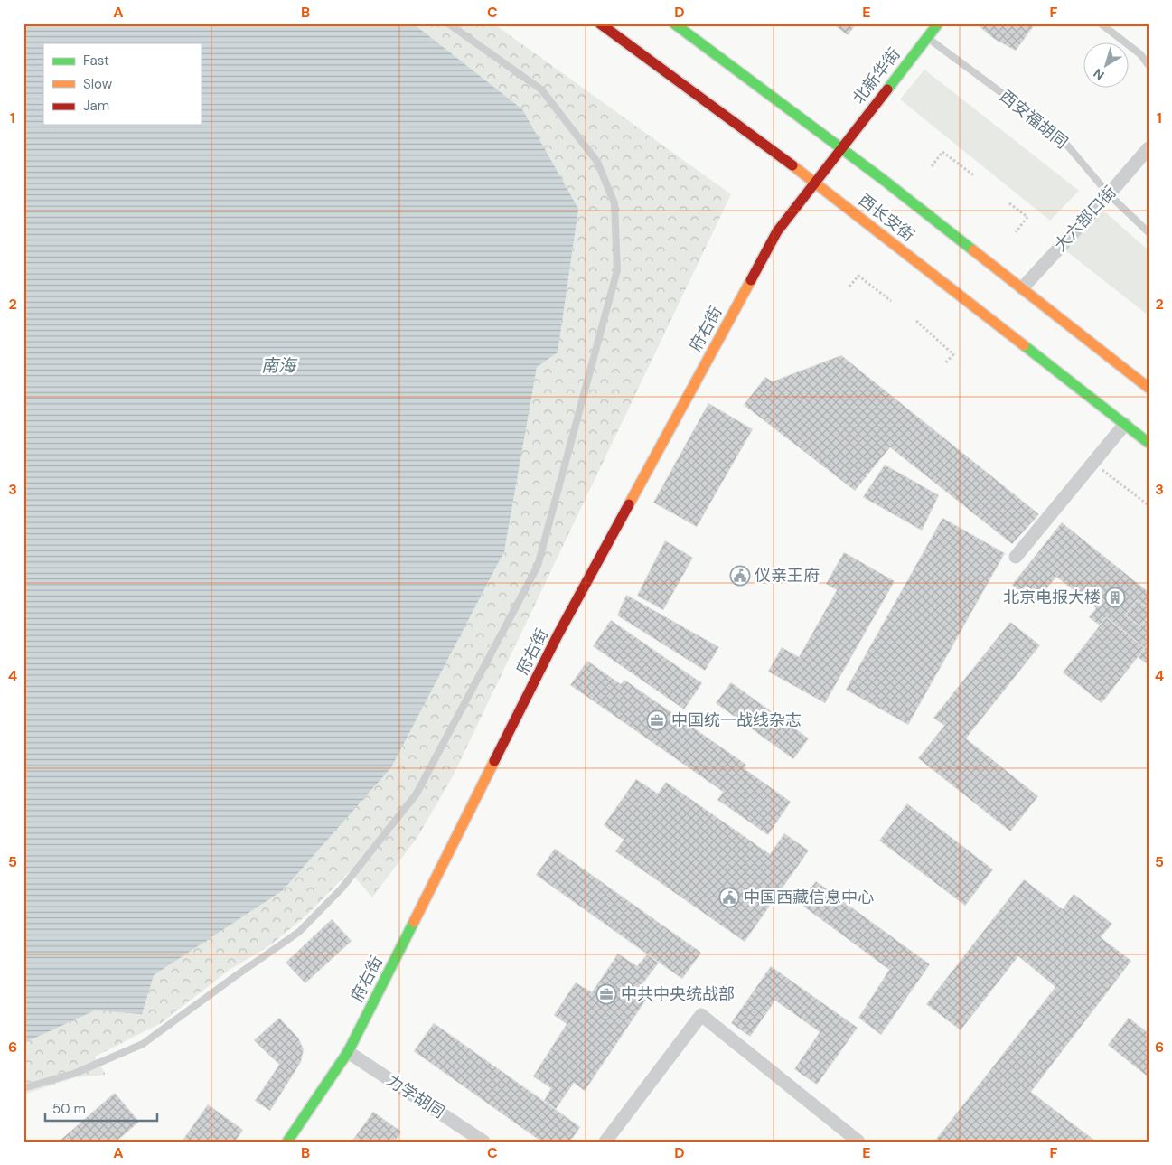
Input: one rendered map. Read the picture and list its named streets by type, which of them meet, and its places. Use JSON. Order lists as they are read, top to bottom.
{
  "streets": {
    "main road": ["北新华街", "西长安街", "府右街"],
    "street": ["大六部口街", "力学胡同"],
    "lane": ["西安福胡同"]
  },
  "crossings": [
    ["北新华街", "西安福胡同"],
    ["北新华街", "西长安街"],
    ["北新华街", "府右街"],
    ["西安福胡同", "大六部口街"],
    ["西长安街", "大六部口街"],
    ["西长安街", "府右街"],
    ["府右街", "力学胡同"]
  ],
  "water": ["南海"],
  "places": {
    "public building": ["仪亲王府", "中国西藏信息中心"],
    "building": ["北京电报大楼"],
    "office": ["中国统一战线杂志", "中共中央统战部"]
  },
  "legend": ["Fast", "Slow", "Jam"],
  "scale_bar": "50 m",
  "north": "bottom left",
  "grid": {
    "columns": [
      "A",
      "B",
      "C",
      "D",
      "E",
      "F"
    ],
    "rows": [
      "1",
      "2",
      "3",
      "4",
      "5",
      "6"
    ]
  }
}
